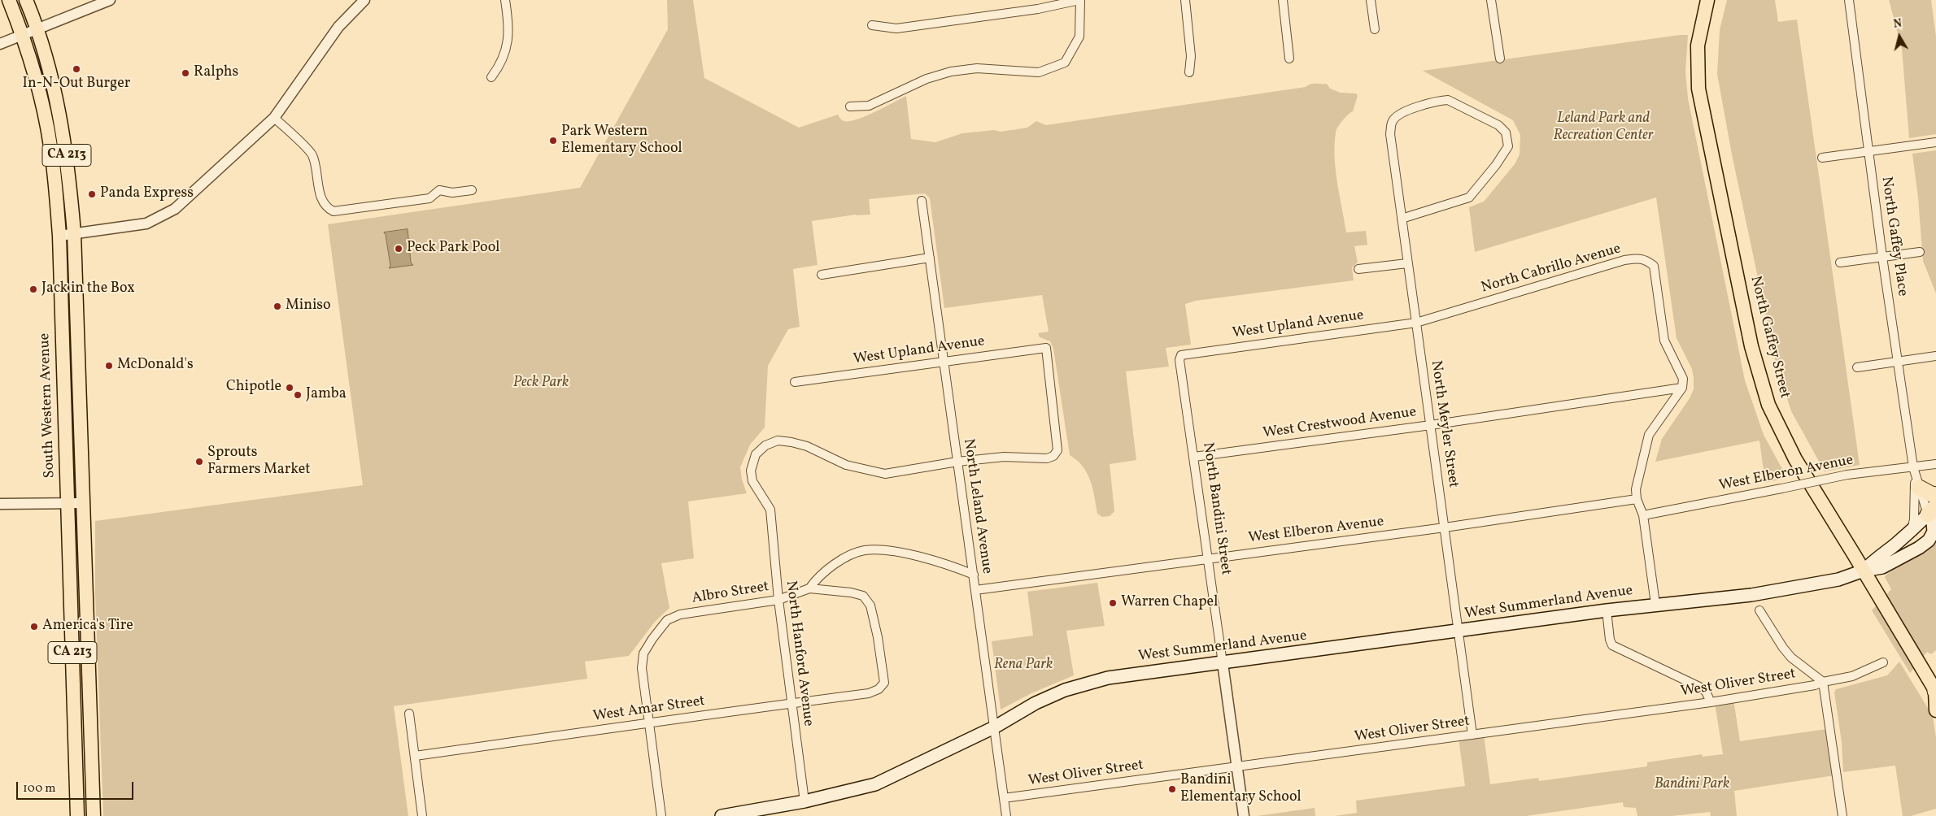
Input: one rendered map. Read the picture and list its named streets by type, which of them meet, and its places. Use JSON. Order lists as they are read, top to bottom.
{
  "streets": {
    "main road": [
      "CA 213",
      "North Gaffey Street",
      "South Western Avenue",
      "West Summerland Avenue"
    ],
    "street": [
      "North Gaffey Place",
      "North Cabrillo Avenue",
      "West Upland Avenue",
      "West Crestwood Avenue",
      "North Meyler Street",
      "West Elberon Avenue",
      "North Leland Avenue",
      "North Bandini Street",
      "Albro Street",
      "North Hanford Avenue",
      "West Oliver Street",
      "West Amar Street"
    ]
  },
  "crossings": [
    ["North Gaffey Place", "West Elberon Avenue"],
    ["North Gaffey Place", "West Summerland Avenue"],
    ["North Cabrillo Avenue", "West Upland Avenue"],
    ["North Cabrillo Avenue", "West Crestwood Avenue"],
    ["North Cabrillo Avenue", "North Meyler Street"],
    ["West Upland Avenue", "North Meyler Street"],
    ["West Upland Avenue", "North Leland Avenue"],
    ["West Upland Avenue", "North Bandini Street"],
    ["West Upland Avenue", "North Hanford Avenue"],
    ["North Gaffey Street", "West Summerland Avenue"],
    ["West Crestwood Avenue", "North Meyler Street"],
    ["West Crestwood Avenue", "North Bandini Street"],
    ["North Meyler Street", "West Elberon Avenue"],
    ["North Meyler Street", "West Summerland Avenue"],
    ["North Meyler Street", "West Oliver Street"],
    ["West Elberon Avenue", "North Leland Avenue"],
    ["West Elberon Avenue", "North Bandini Street"],
    ["North Leland Avenue", "West Summerland Avenue"],
    ["North Leland Avenue", "North Hanford Avenue"],
    ["North Leland Avenue", "West Oliver Street"],
    ["North Bandini Street", "West Summerland Avenue"],
    ["North Bandini Street", "West Oliver Street"],
    ["Albro Street", "North Hanford Avenue"],
    ["Albro Street", "West Amar Street"],
    ["West Summerland Avenue", "North Hanford Avenue"],
    ["North Hanford Avenue", "West Amar Street"]
  ],
  "parks": [
    "Leland Park and Recreation Center",
    "Peck Park",
    "Rena Park",
    "Bandini Park"
  ],
  "places": [
    "In-N-Out Burger",
    "Ralphs",
    "Park Western Elementary School",
    "Panda Express",
    "Peck Park Pool",
    "Jack in the Box",
    "Miniso",
    "McDonald's",
    "Chipotle",
    "Jamba",
    "Sprouts Farmers Market",
    "Warren Chapel",
    "America's Tire",
    "Bandini Elementary School"
  ],
  "scale_bar": "100 m",
  "north": "top"
}
